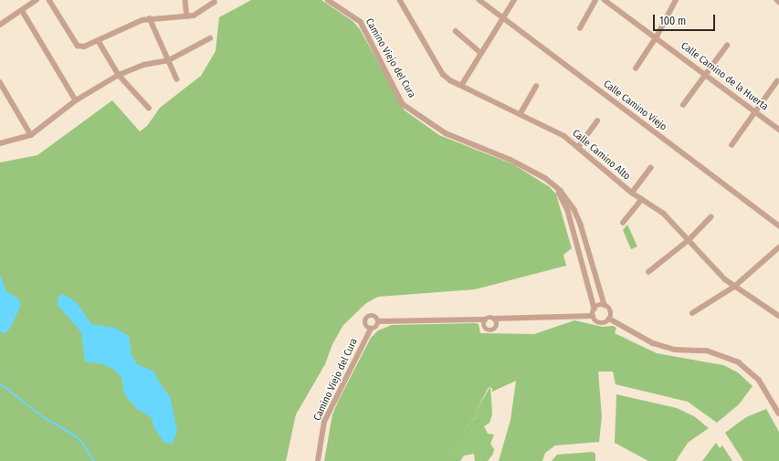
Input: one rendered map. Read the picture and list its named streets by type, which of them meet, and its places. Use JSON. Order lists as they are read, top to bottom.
{
  "streets": {
    "street": [
      "Camino Viejo del Cura",
      "Calle Camino de la Huerta",
      "Calle Camino Viejo",
      "Calle Camino Alto"
    ]
  },
  "scale_bar": "100 m"
}
